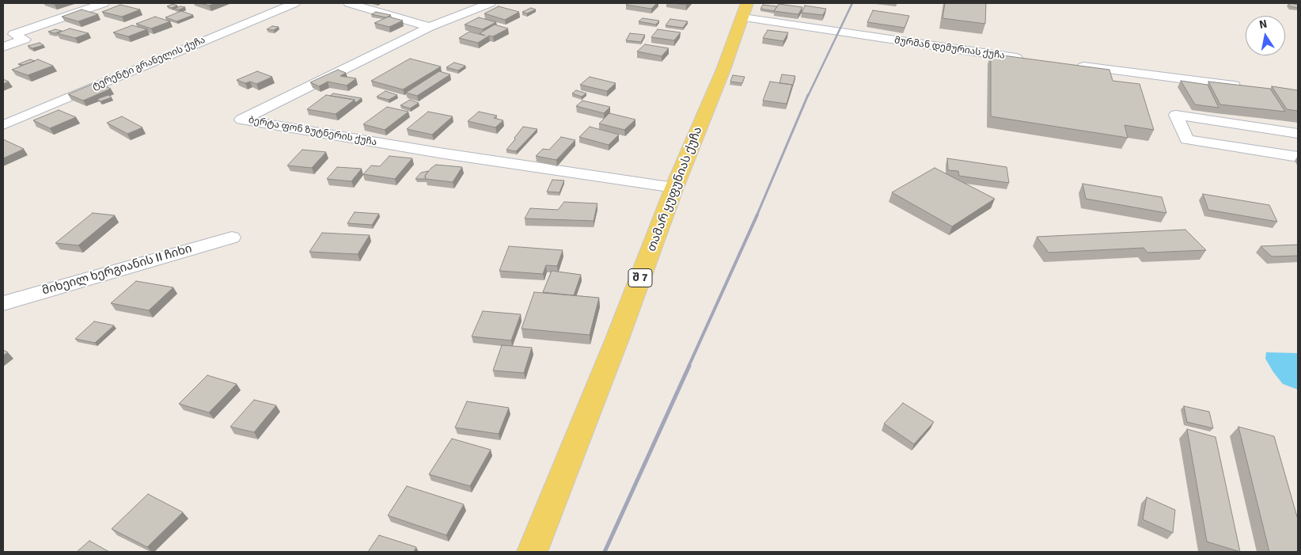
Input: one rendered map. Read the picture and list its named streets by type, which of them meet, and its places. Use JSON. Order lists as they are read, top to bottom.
{
  "streets": {
    "main road": ["თამარ ყუფუნიას ქუჩა", "შ 7"],
    "street": [
      "მურმან დემურიას ქუჩა",
      "ტერენტი გრანელის ქუჩა",
      "ბერტა ფონ ზუტნერის ქუჩა",
      "მიხეილ ხერგიანის II ჩიხი"
    ]
  },
  "crossings": [
    ["მურმან დემურიას ქუჩა", "თამარ ყუფუნიას ქუჩა"],
    ["ბერტა ფონ ზუტნერის ქუჩა", "თამარ ყუფუნიას ქუჩა"]
  ],
  "north": "top"
}
